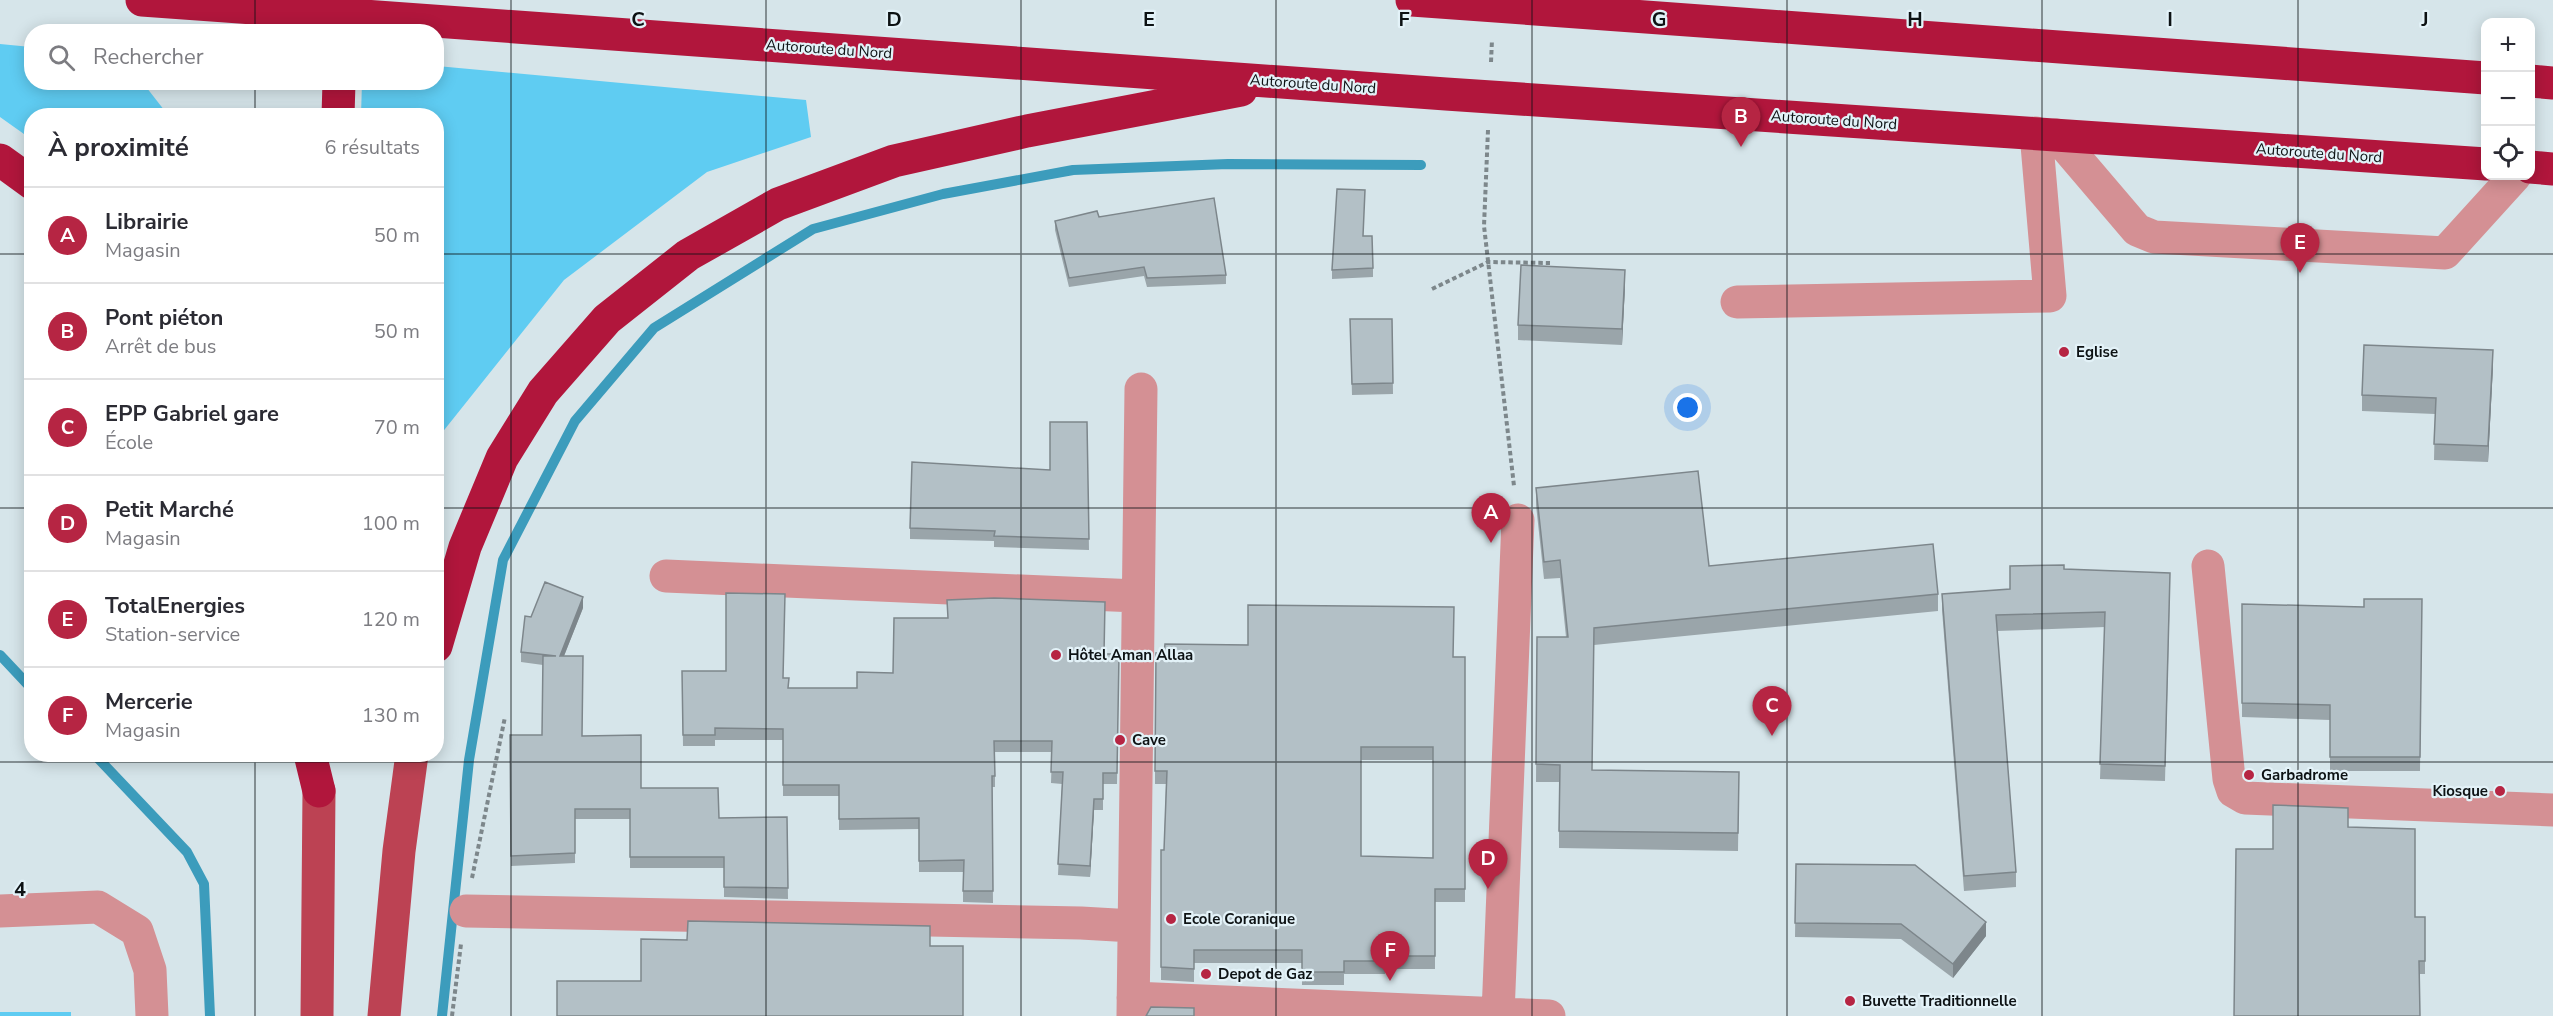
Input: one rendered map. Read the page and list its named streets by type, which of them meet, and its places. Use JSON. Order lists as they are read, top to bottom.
{
  "streets": {
    "highway": ["Autoroute du Nord"]
  },
  "places": [
    "Eglise",
    "Hôtel Aman Allaa",
    "Cave",
    "Garbadrome",
    "Kiosque",
    "Ecole Coranique",
    "Depot de Gaz",
    "Buvette Traditionnelle"
  ],
  "page": {
    "map_buttons": ["+", "−"],
    "search": "Rechercher",
    "pins": [
      "B",
      "E",
      "A",
      "C",
      "D",
      "F"
    ],
    "heading": ["À proximité", "6 résultats"],
    "list": [
      {
        "mark": "A",
        "name": "Librairie",
        "note": "Magasin",
        "value": "50 m"
      },
      {
        "mark": "B",
        "name": "Pont piéton",
        "note": "Arrêt de bus",
        "value": "50 m"
      },
      {
        "mark": "C",
        "name": "EPP Gabriel gare",
        "note": "École",
        "value": "70 m"
      },
      {
        "mark": "D",
        "name": "Petit Marché",
        "note": "Magasin",
        "value": "100 m"
      },
      {
        "mark": "E",
        "name": "TotalEnergies",
        "note": "Station-service",
        "value": "120 m"
      },
      {
        "mark": "F",
        "name": "Mercerie",
        "note": "Magasin",
        "value": "130 m"
      }
    ]
  },
  "grid": {
    "columns": [
      "C",
      "D",
      "E",
      "F",
      "G",
      "H",
      "I",
      "J"
    ],
    "rows": ["4"]
  }
}
